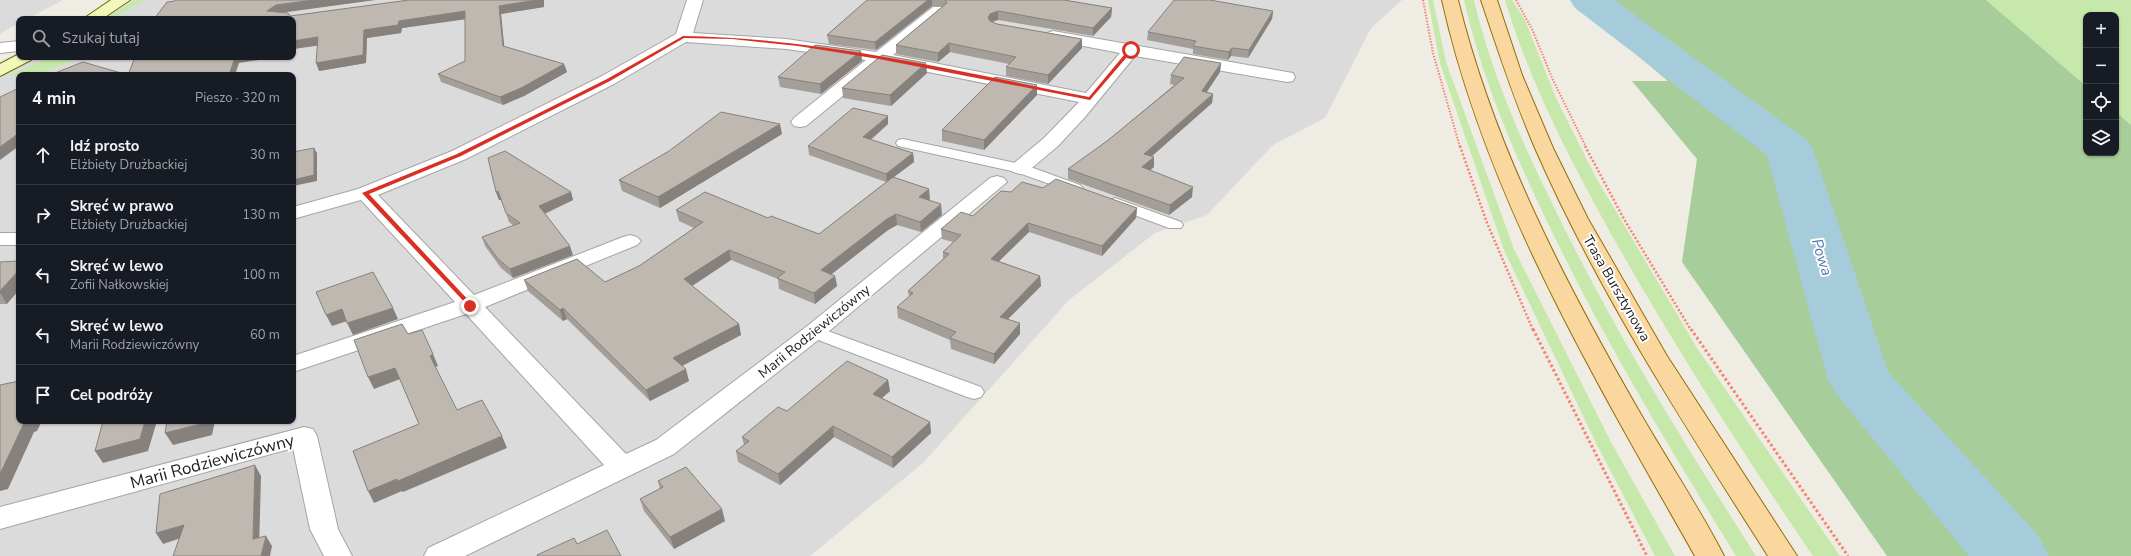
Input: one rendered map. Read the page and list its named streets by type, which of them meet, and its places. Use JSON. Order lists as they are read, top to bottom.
{
  "streets": {
    "main road": ["Trasa Bursztynowa"],
    "street": ["Marii Rodziewiczówny"]
  },
  "water": ["Powa"],
  "page": {
    "map_buttons": ["+", "−"],
    "search": "Szukaj tutaj",
    "heading": ["4 min", "Pieszo · 320 m"],
    "list": [
      ["Idź prosto", "Elżbiety Drużbackiej", "30 m"],
      ["Skręć w prawo", "Elżbiety Drużbackiej", "130 m"],
      ["Skręć w lewo", "Zofii Nałkowskiej", "100 m"],
      ["Skręć w lewo", "Marii Rodziewiczówny", "60 m"],
      "Cel podróży"
    ]
  }
}
